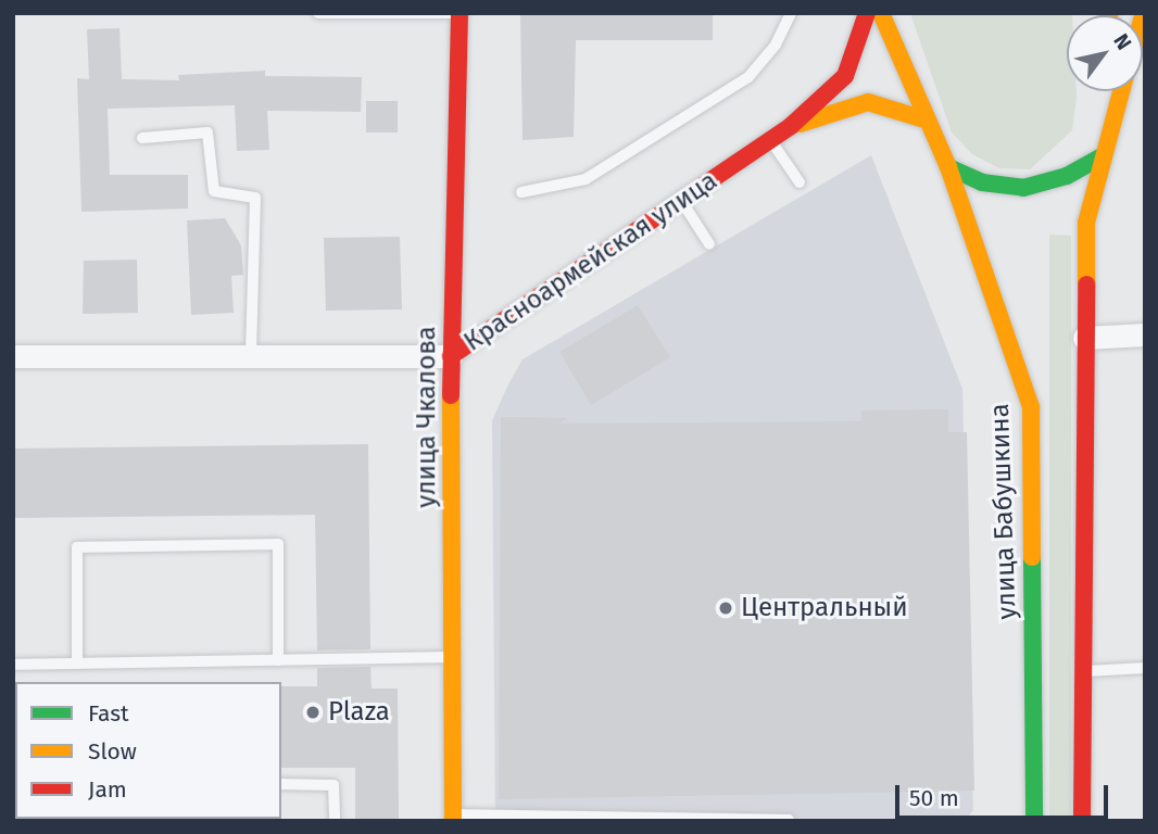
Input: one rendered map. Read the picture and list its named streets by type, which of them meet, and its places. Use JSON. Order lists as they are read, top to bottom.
{
  "streets": {
    "main road": ["Красноармейская улица", "улица Чкалова", "улица Бабушкина"]
  },
  "crossings": [
    ["Красноармейская улица", "улица Чкалова"]
  ],
  "places": ["Центральный", "Plaza"],
  "legend": ["Fast", "Slow", "Jam"],
  "scale_bar": "50 m",
  "north": "top right"
}
